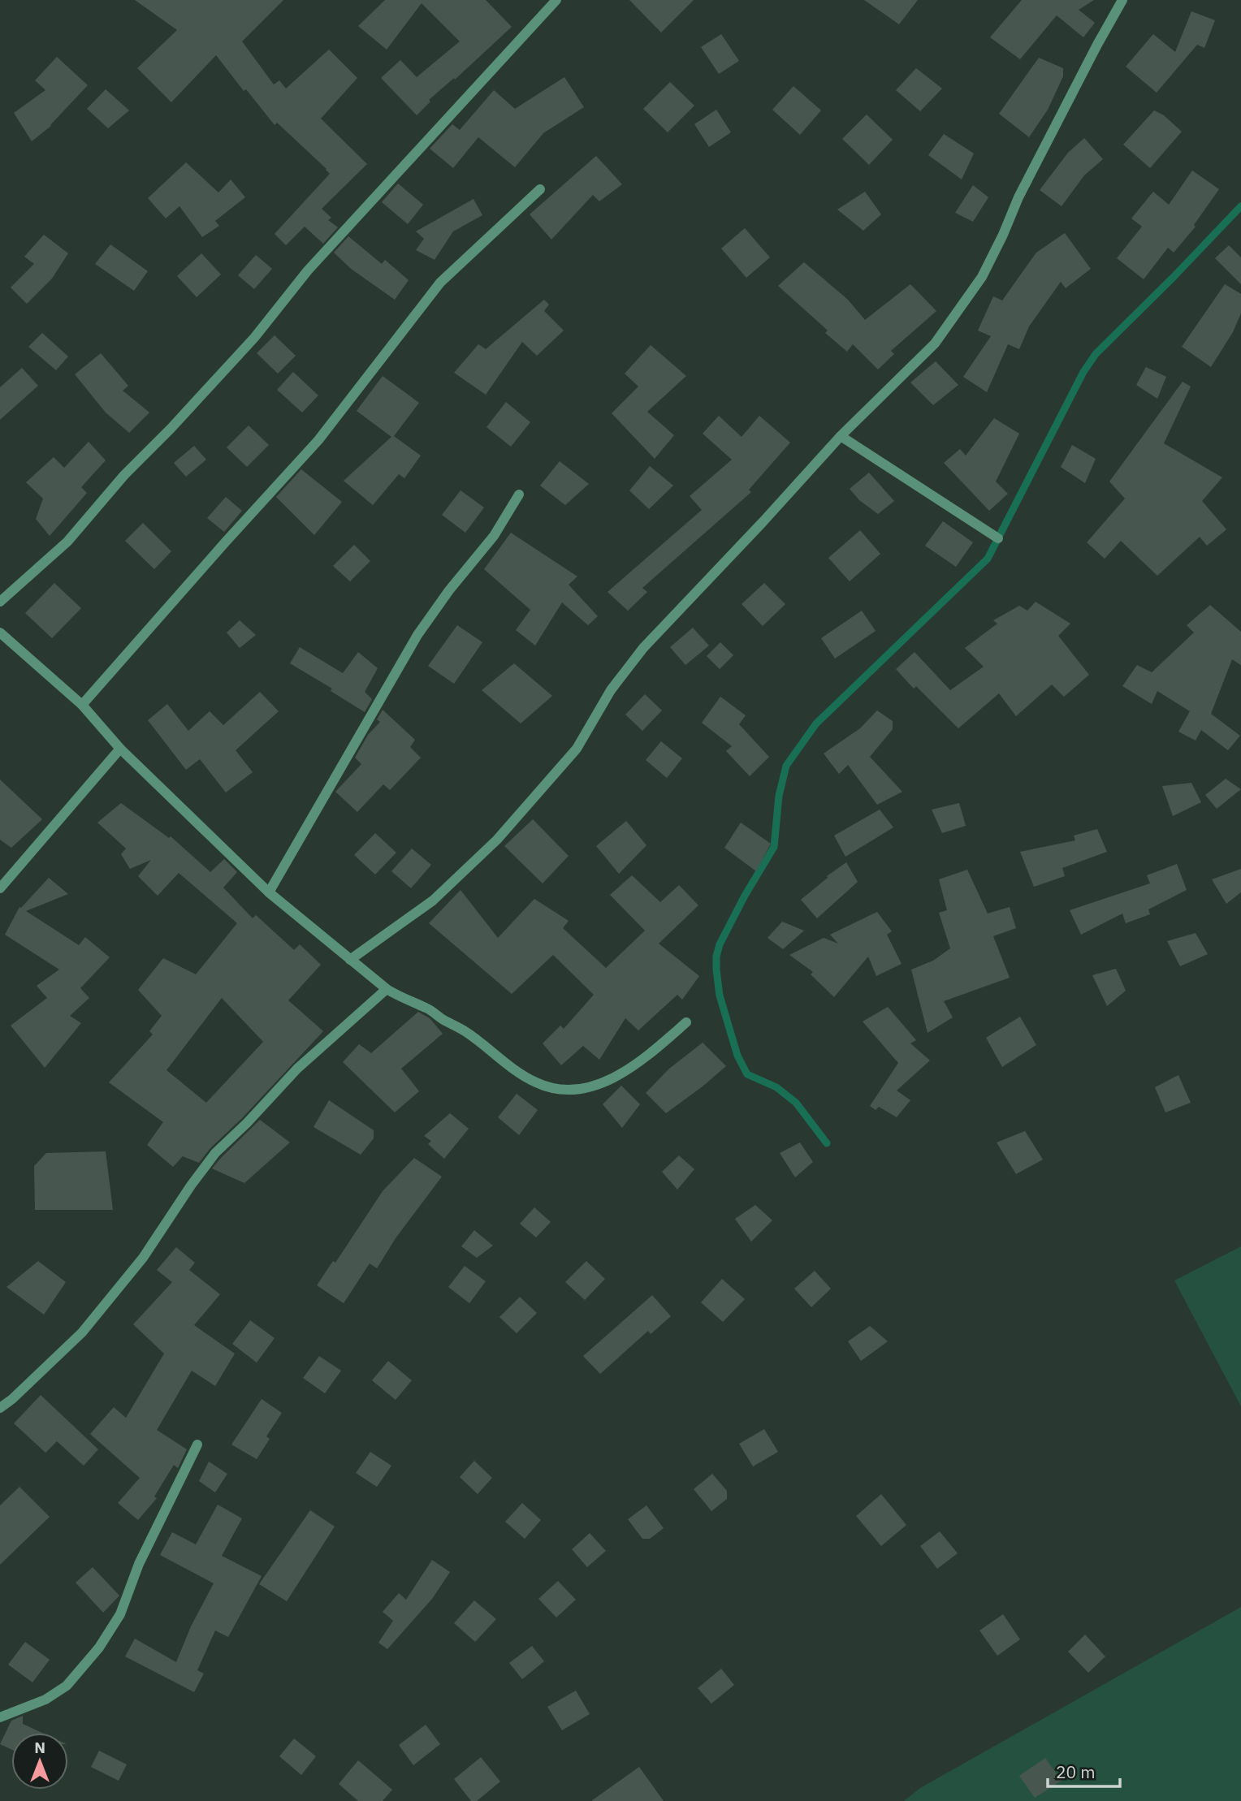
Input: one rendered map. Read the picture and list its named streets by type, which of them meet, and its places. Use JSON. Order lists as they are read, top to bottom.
{
  "scale_bar": "20 m",
  "north": "top"
}
